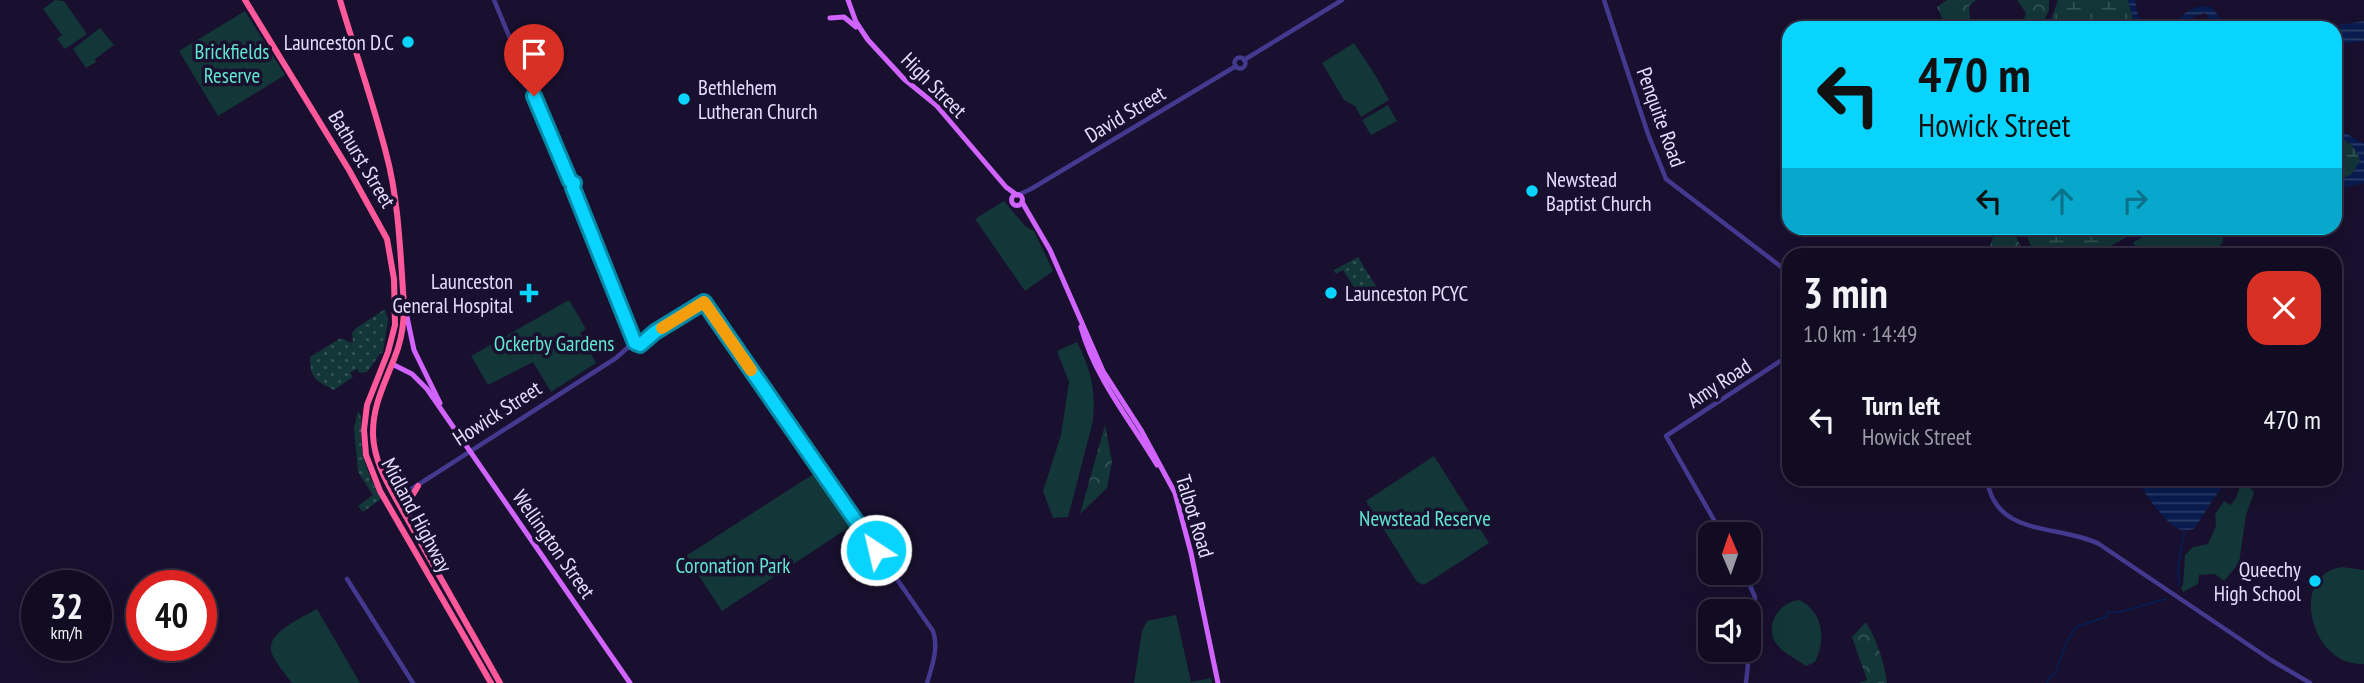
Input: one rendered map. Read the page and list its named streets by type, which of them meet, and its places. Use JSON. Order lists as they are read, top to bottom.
{
  "streets": {
    "highway": [
      "Bathurst Street",
      "Howick Street",
      "Midland Highway",
      "Wellington Street"
    ],
    "main road": ["High Street", "Talbot Road"],
    "street": ["David Street", "Penquite Road", "Amy Road"]
  },
  "crossings": [
    ["High Street", "David Street"],
    ["High Street", "Talbot Road"],
    ["Bathurst Street", "Midland Highway"],
    ["Howick Street", "Midland Highway"],
    ["Howick Street", "Wellington Street"],
    ["Midland Highway", "Wellington Street"]
  ],
  "parks": [
    "Brickfields Reserve",
    "Ockerby Gardens",
    "Newstead Reserve",
    "Coronation Park"
  ],
  "places": {
    "other": [
      "Launceston D.C",
      "Bethlehem Lutheran Church",
      "Newstead Baptist Church",
      "Launceston PCYC",
      "Queechy High School"
    ],
    "health": ["Launceston General Hospital"]
  },
  "north": "top",
  "page": {
    "turn": ["470 m", "Howick Street"],
    "heading": ["3 min", "1.0 km · 14:49"],
    "list": [
      {
        "name": "Turn left",
        "note": "Howick Street",
        "value": "470 m"
      }
    ],
    "speed": "32 km/h",
    "limit": "40"
  }
}
